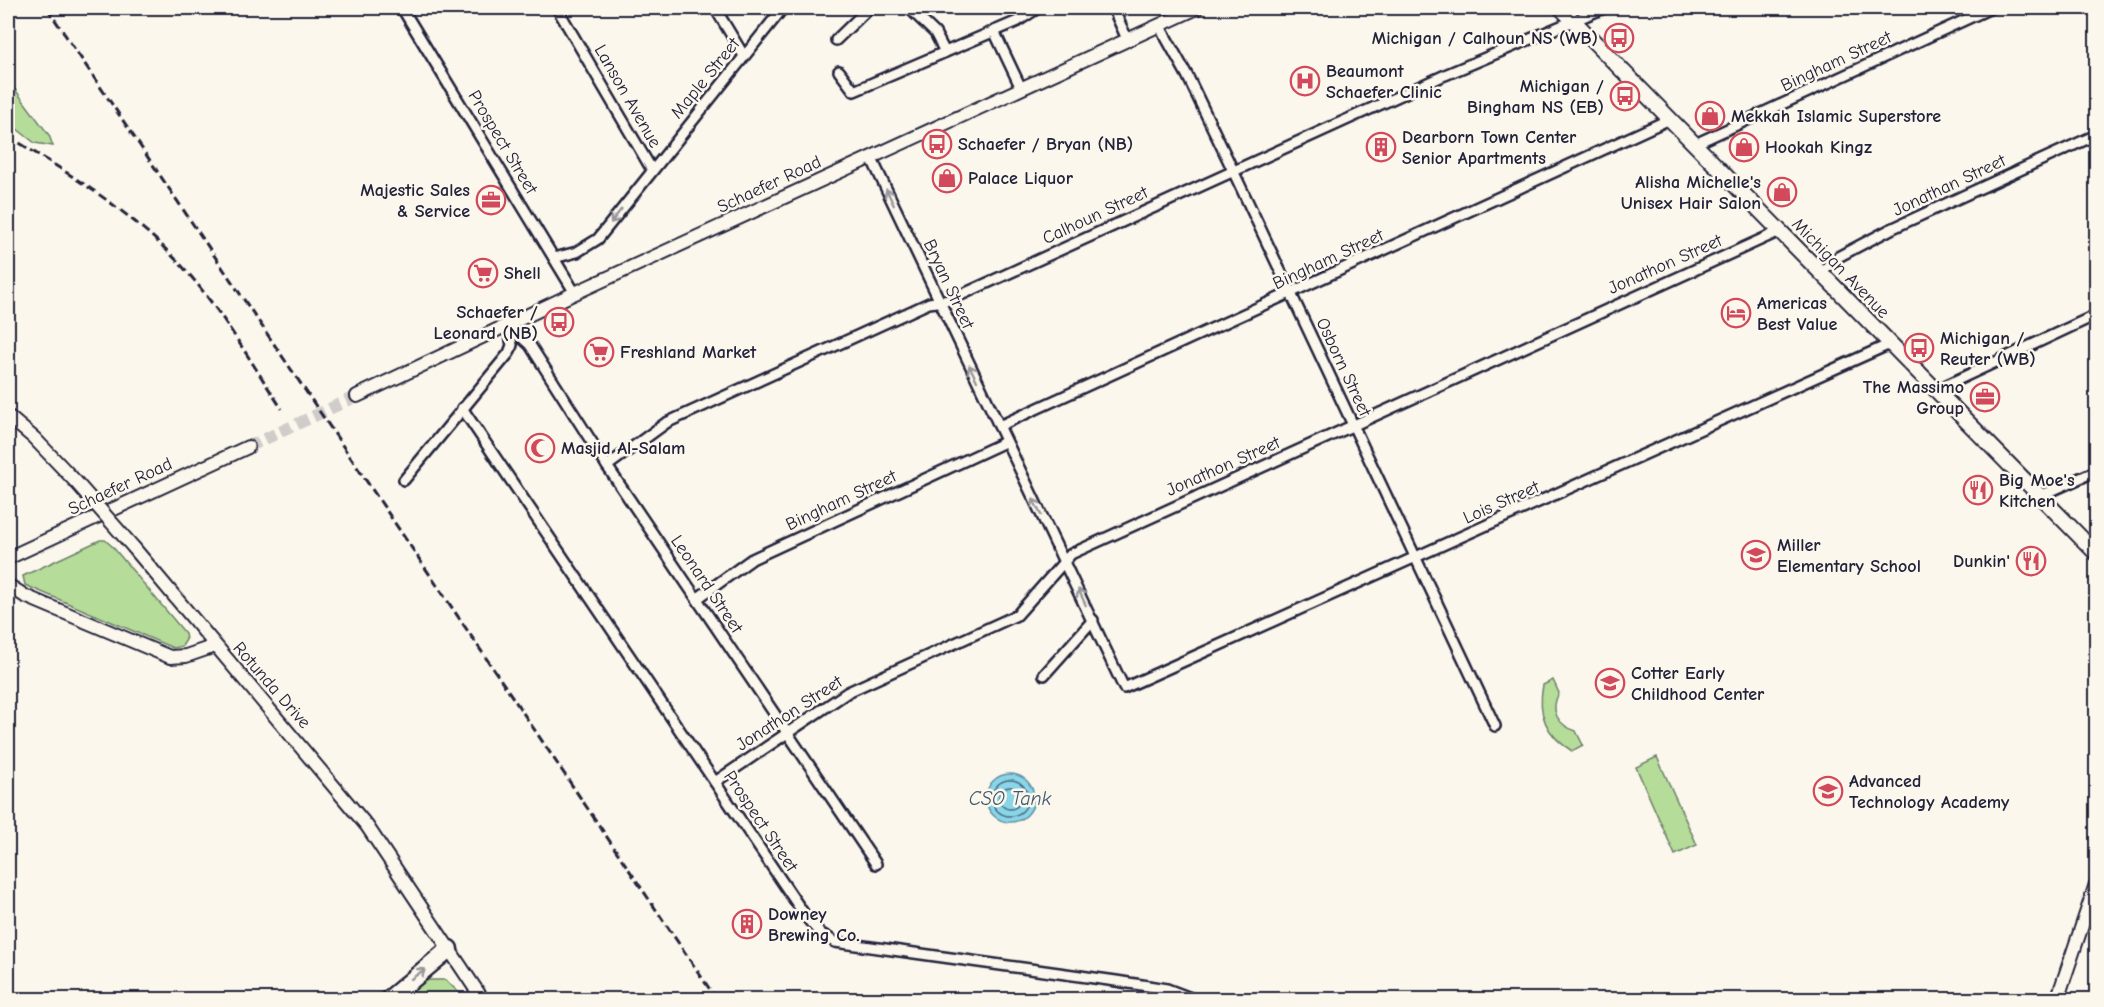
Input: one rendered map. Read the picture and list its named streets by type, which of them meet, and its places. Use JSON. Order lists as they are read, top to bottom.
{
  "streets": {
    "main road": ["Schaefer Road", "Michigan Avenue", "Rotunda Drive"],
    "street": [
      "Bingham Street",
      "Maple Street",
      "Lanson Avenue",
      "Prospect Street",
      "Jonathan Street",
      "Calhoun Street",
      "Jonathon Street",
      "Bryan Street",
      "Osborn Street",
      "Lois Street",
      "Leonard Street"
    ]
  },
  "crossings": [
    ["Bingham Street", "Michigan Avenue"],
    ["Bingham Street", "Bryan Street"],
    ["Bingham Street", "Osborn Street"],
    ["Bingham Street", "Leonard Street"],
    ["Maple Street", "Lanson Avenue"],
    ["Maple Street", "Prospect Street"],
    ["Prospect Street", "Schaefer Road"],
    ["Prospect Street", "Jonathon Street"],
    ["Schaefer Road", "Bryan Street"],
    ["Schaefer Road", "Osborn Street"],
    ["Schaefer Road", "Leonard Street"],
    ["Jonathan Street", "Michigan Avenue"],
    ["Calhoun Street", "Michigan Avenue"],
    ["Calhoun Street", "Bryan Street"],
    ["Calhoun Street", "Osborn Street"],
    ["Calhoun Street", "Leonard Street"],
    ["Jonathon Street", "Michigan Avenue"],
    ["Jonathon Street", "Osborn Street"],
    ["Jonathon Street", "Leonard Street"],
    ["Michigan Avenue", "Lois Street"],
    ["Osborn Street", "Lois Street"]
  ],
  "one_way": ["Maple Street", "Bryan Street"],
  "water": ["CSO Tank"],
  "places": {
    "bus stop": [
      "Michigan / Calhoun NS (WB)",
      "Michigan / Bingham NS (EB)",
      "Schaefer / Bryan (NB)",
      "Schaefer / Leonard (NB)",
      "Michigan / Reuter (WB)"
    ],
    "hospital": ["Beaumont Schaefer Clinic"],
    "shop": [
      "Mekkah Islamic Superstore",
      "Hookah Kingz",
      "Palace Liquor",
      "Alisha Michelle's Unisex Hair Salon"
    ],
    "building": ["Dearborn Town Center Senior Apartments", "Downey Brewing Co."],
    "office": ["Majestic Sales & Service", "The Massimo Group"],
    "supermarket": ["Shell", "Freshland Market"],
    "hotel": ["Americas Best Value"],
    "mosque": ["Masjid Al-Salam"],
    "restaurant": ["Big Moe's Kitchen", "Dunkin'"],
    "school or university": ["Miller Elementary School", "Cotter Early Childhood Center", "Advanced Technology Academy"]
  }
}
